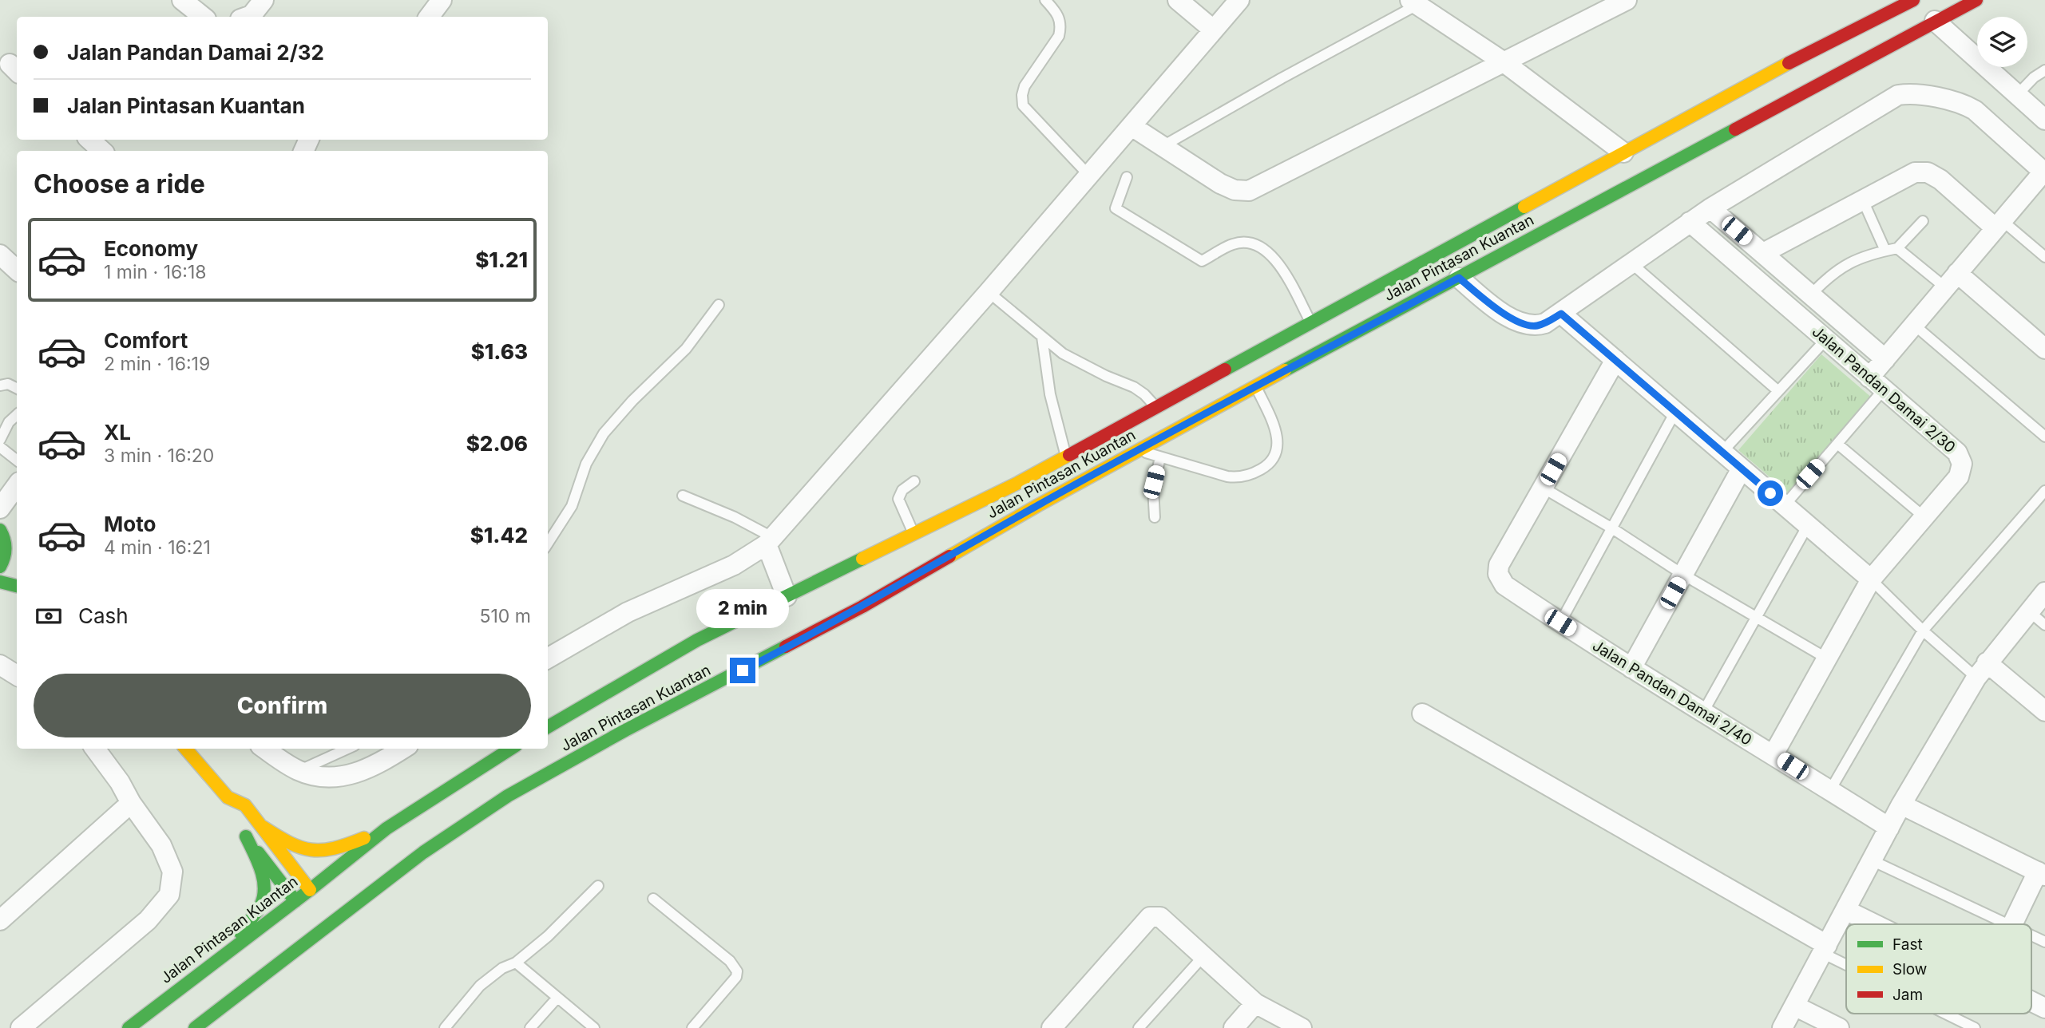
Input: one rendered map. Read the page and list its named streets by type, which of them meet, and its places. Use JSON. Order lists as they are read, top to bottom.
{
  "streets": {
    "main road": ["Jalan Pintasan Kuantan"],
    "street": ["Jalan Pandan Damai 2/30", "Jalan Pandan Damai 2/40"]
  },
  "crossings": [
    ["Jalan Pandan Damai 2/30", "Jalan Pandan Damai 2/40"]
  ],
  "legend": ["Fast", "Slow", "Jam"],
  "page": {
    "banner": ["Jalan Pandan Damai 2/32", "Jalan Pintasan Kuantan"],
    "heading": "Choose a ride",
    "list": [
      {
        "name": "Economy",
        "note": "1 min · 16:18",
        "value": "$1.21"
      },
      {
        "name": "Comfort",
        "note": "2 min · 16:19",
        "value": "$1.63"
      },
      {
        "name": "XL",
        "note": "3 min · 16:20",
        "value": "$2.06"
      },
      {
        "name": "Moto",
        "note": "4 min · 16:21",
        "value": "$1.42"
      }
    ],
    "pay": ["Cash", "510 m"],
    "bubble": "2 min",
    "buttons": "Confirm"
  }
}
